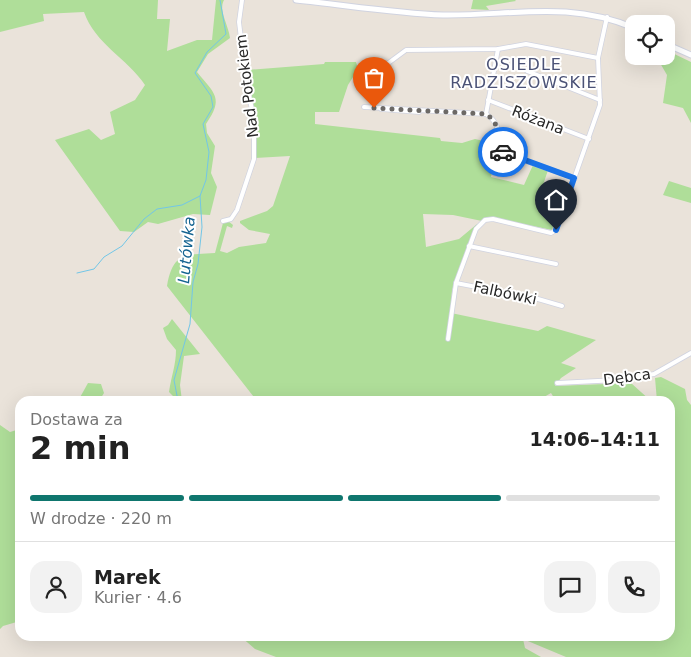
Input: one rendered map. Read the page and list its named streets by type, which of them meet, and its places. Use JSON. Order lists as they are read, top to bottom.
{
  "streets": {
    "street": [
      "Nad Potokiem",
      "Różana",
      "Falbówki",
      "Dębca"
    ]
  },
  "crossings": [
    ["Różana", "Falbówki"]
  ],
  "districts": ["OSIEDLE RADZISZOWSKIE"],
  "water": ["Lutówka"],
  "page": {
    "heading": ["2 min", "Dostawa za", "14:06–14:11"],
    "panel": ["Marek", "Kurier · 4.6"],
    "bar": "W drodze · 220 m"
  }
}
